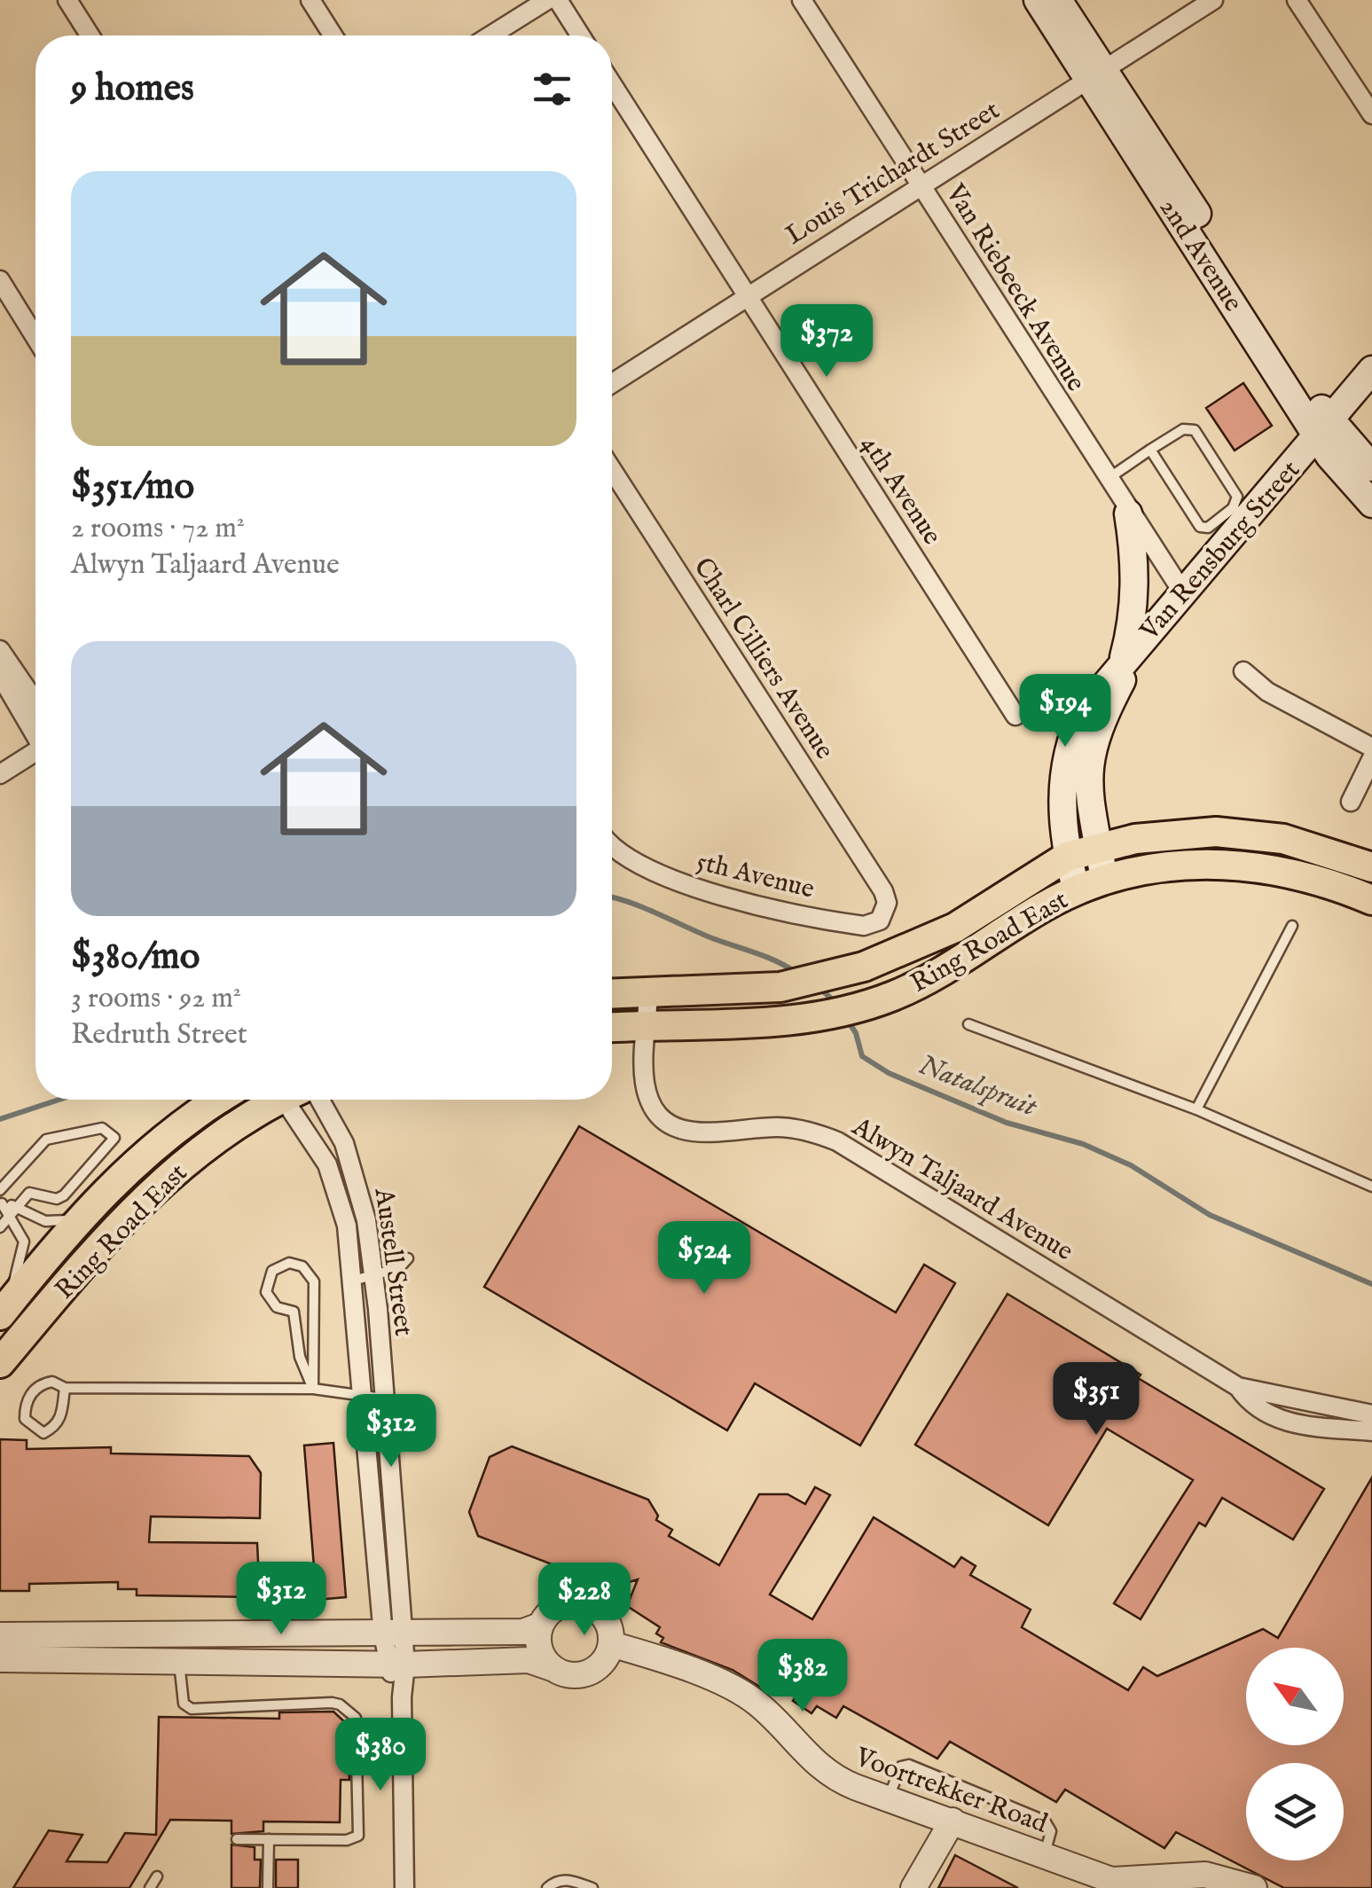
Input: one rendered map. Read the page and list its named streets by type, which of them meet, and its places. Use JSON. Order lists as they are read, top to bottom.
{
  "streets": {
    "main road": ["2nd Avenue", "Van Rensburg Street", "Ring Road East"],
    "street": [
      "Louis Trichardt Street",
      "Van Riebeeck Avenue",
      "4th Avenue",
      "Charl Cilliers Avenue",
      "5th Avenue",
      "Alwyn Taljaard Avenue",
      "Austell Street",
      "Voortrekker Road"
    ]
  },
  "crossings": [
    ["Louis Trichardt Street", "2nd Avenue"],
    ["Louis Trichardt Street", "Van Riebeeck Avenue"],
    ["Louis Trichardt Street", "4th Avenue"],
    ["2nd Avenue", "Van Rensburg Street"],
    ["Van Riebeeck Avenue", "Van Rensburg Street"],
    ["Van Rensburg Street", "Ring Road East"],
    ["Charl Cilliers Avenue", "5th Avenue"],
    ["Ring Road East", "Alwyn Taljaard Avenue"]
  ],
  "water": ["Natalspruit"],
  "north": "top left",
  "page": {
    "heading": "9 homes",
    "list": [
      {
        "name": "$351/mo",
        "note": "2 rooms · 72 m² · Alwyn Taljaard Avenue"
      },
      {
        "name": "$380/mo",
        "note": "3 rooms · 92 m² · Redruth Street"
      }
    ],
    "price": [
      "$372",
      "$194",
      "$524",
      "$351",
      "$312",
      "$312",
      "$228",
      "$382",
      "$380"
    ]
  }
}
